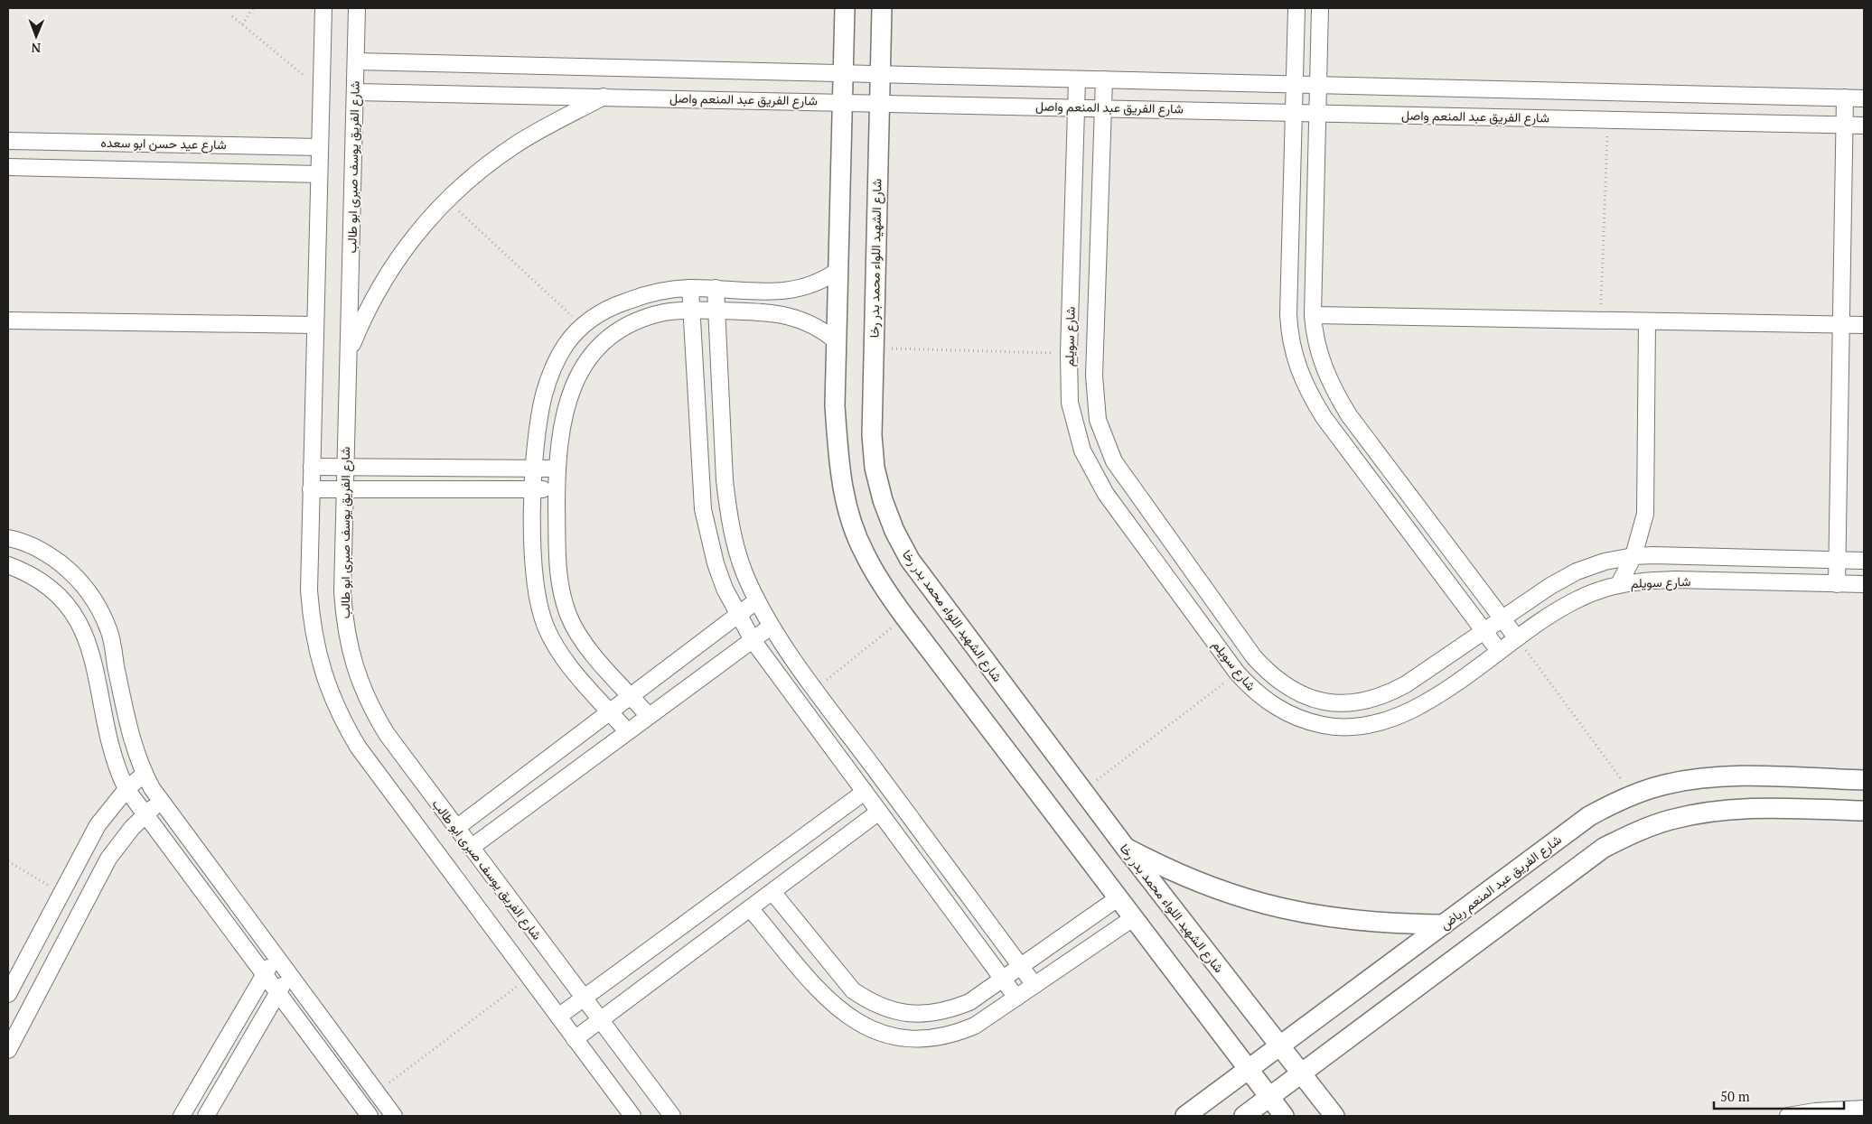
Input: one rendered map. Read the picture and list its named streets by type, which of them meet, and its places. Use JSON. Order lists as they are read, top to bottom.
{
  "streets": {
    "street": [
      "شارع الفريق عبد المنعم واصل",
      "شارع عيد حسن ابو سعده",
      "شارع الفريق يوسف صبرى ابو طالب",
      "شارع الشهيد اللواء محمد بدر رخا",
      "شارع سويلم",
      "شارع الفريق عبد المنعم رياض"
    ]
  },
  "crossings": [
    ["شارع الفريق عبد المنعم واصل", "شارع الفريق يوسف صبرى ابو طالب"],
    ["شارع الفريق عبد المنعم واصل", "شارع الشهيد اللواء محمد بدر رخا"],
    ["شارع الفريق عبد المنعم واصل", "شارع سويلم"],
    ["شارع الشهيد اللواء محمد بدر رخا", "شارع الفريق عبد المنعم رياض"]
  ],
  "scale_bar": "50 m",
  "north": "bottom"
}
